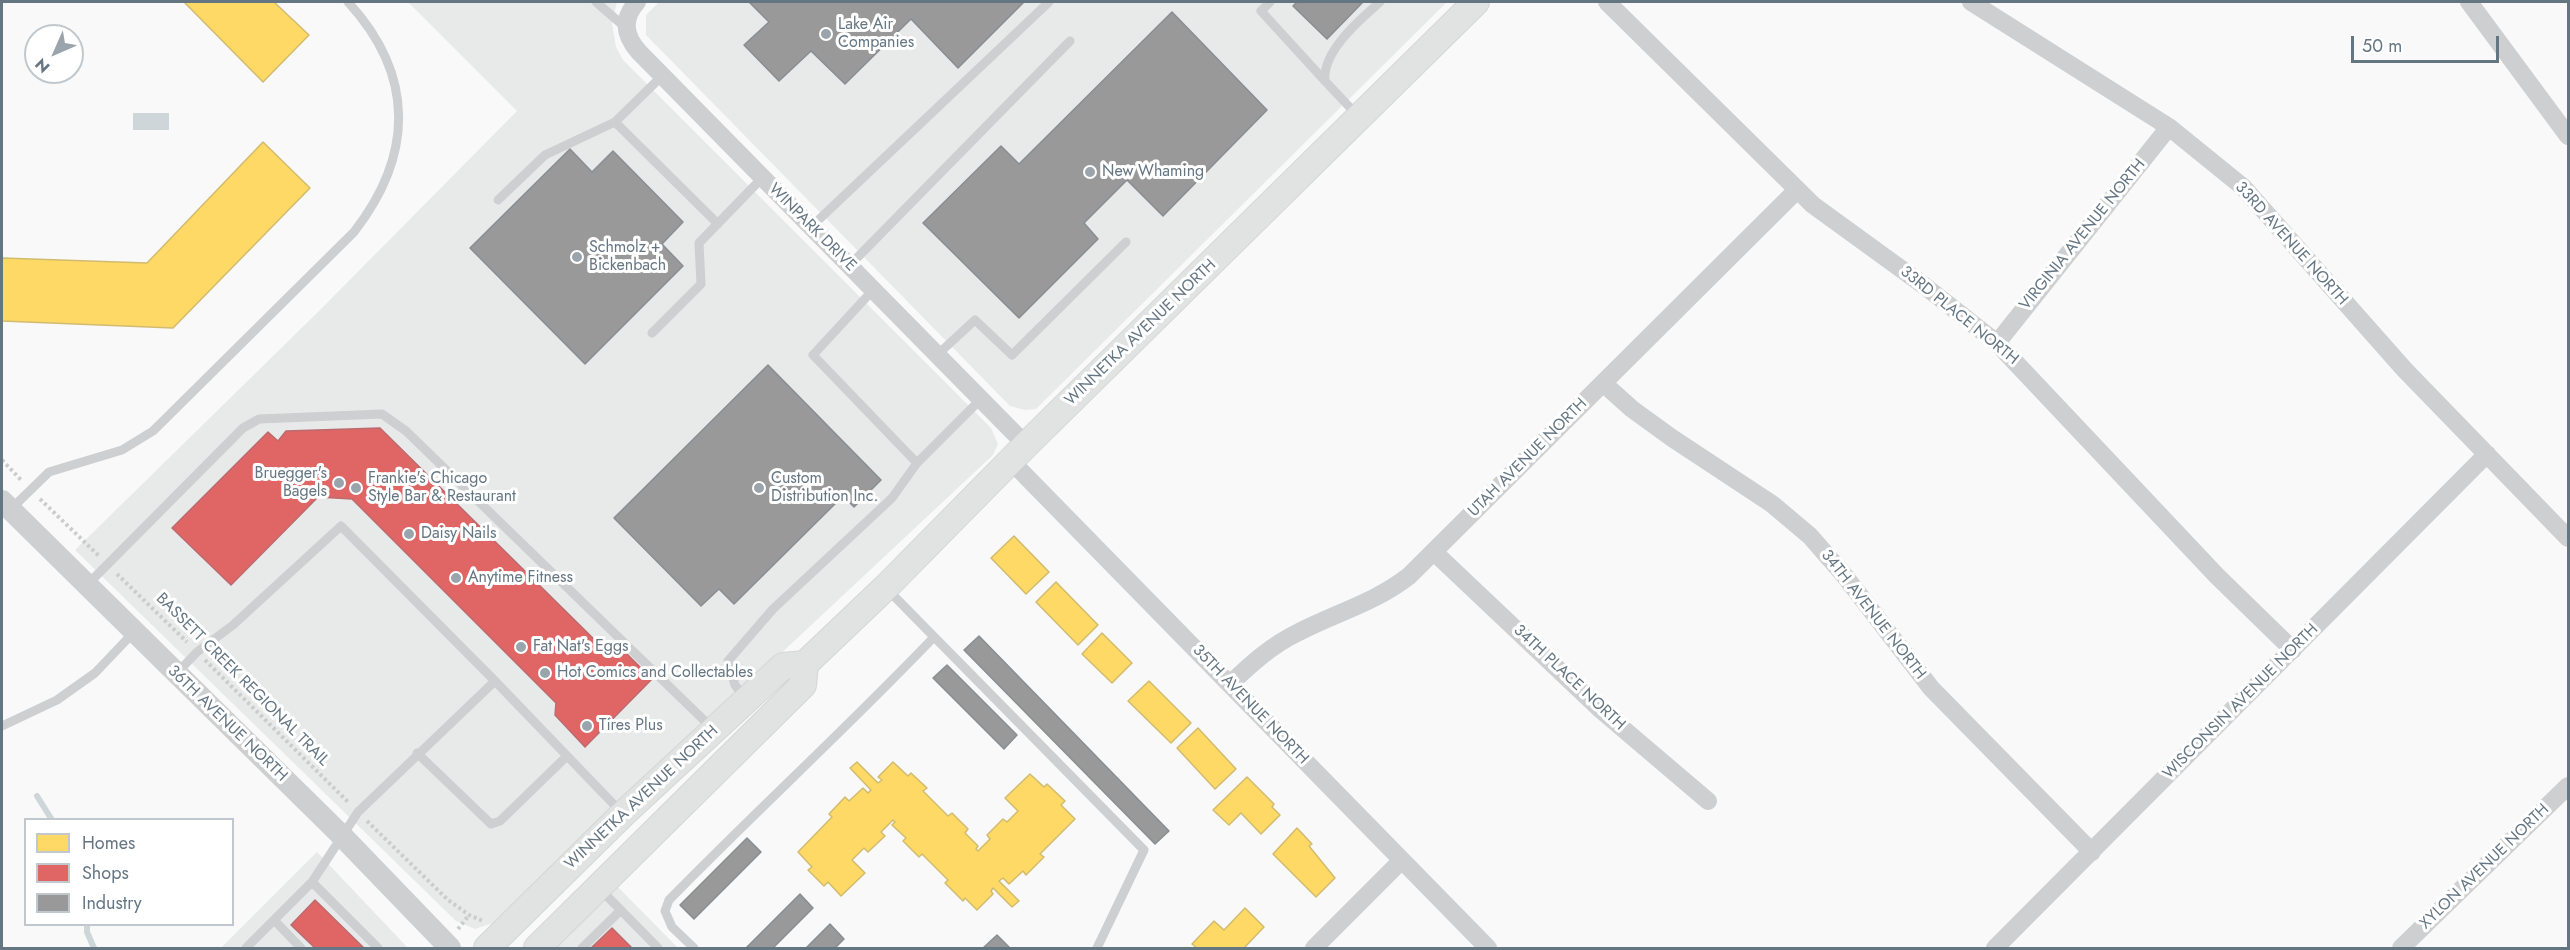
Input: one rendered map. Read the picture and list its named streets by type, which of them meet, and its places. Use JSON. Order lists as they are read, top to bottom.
{
  "streets": {
    "main road": ["WINNETKA AVENUE NORTH"],
    "street": [
      "WINPARK DRIVE",
      "VIRGINIA AVENUE NORTH",
      "33RD AVENUE NORTH",
      "33RD PLACE NORTH",
      "UTAH AVENUE NORTH",
      "34TH AVENUE NORTH",
      "34TH PLACE NORTH",
      "WISCONSIN AVENUE NORTH",
      "35TH AVENUE NORTH",
      "36TH AVENUE NORTH",
      "XYLON AVENUE NORTH"
    ],
    "path": ["BASSETT CREEK REGIONAL TRAIL"]
  },
  "crossings": [
    ["WINPARK DRIVE", "WINNETKA AVENUE NORTH"],
    ["WINPARK DRIVE", "35TH AVENUE NORTH"],
    ["VIRGINIA AVENUE NORTH", "33RD AVENUE NORTH"],
    ["VIRGINIA AVENUE NORTH", "33RD PLACE NORTH"],
    ["33RD AVENUE NORTH", "WISCONSIN AVENUE NORTH"],
    ["33RD PLACE NORTH", "UTAH AVENUE NORTH"],
    ["33RD PLACE NORTH", "WISCONSIN AVENUE NORTH"],
    ["WINNETKA AVENUE NORTH", "35TH AVENUE NORTH"],
    ["UTAH AVENUE NORTH", "34TH AVENUE NORTH"],
    ["UTAH AVENUE NORTH", "34TH PLACE NORTH"],
    ["UTAH AVENUE NORTH", "35TH AVENUE NORTH"],
    ["34TH AVENUE NORTH", "WISCONSIN AVENUE NORTH"]
  ],
  "places": [
    "Lake Air Companies",
    "New Whaming",
    "Schmolz + Bickenbach",
    "Bruegger's Bagels",
    "Frankie's Chicago Style Bar & Restaurant",
    "Custom Distribution Inc.",
    "Daisy Nails",
    "Anytime Fitness",
    "Fat Nat's Eggs",
    "Hot Comics and Collectables",
    "Tires Plus"
  ],
  "legend": ["Homes", "Shops", "Industry"],
  "scale_bar": "50 m",
  "north": "bottom left"
}
